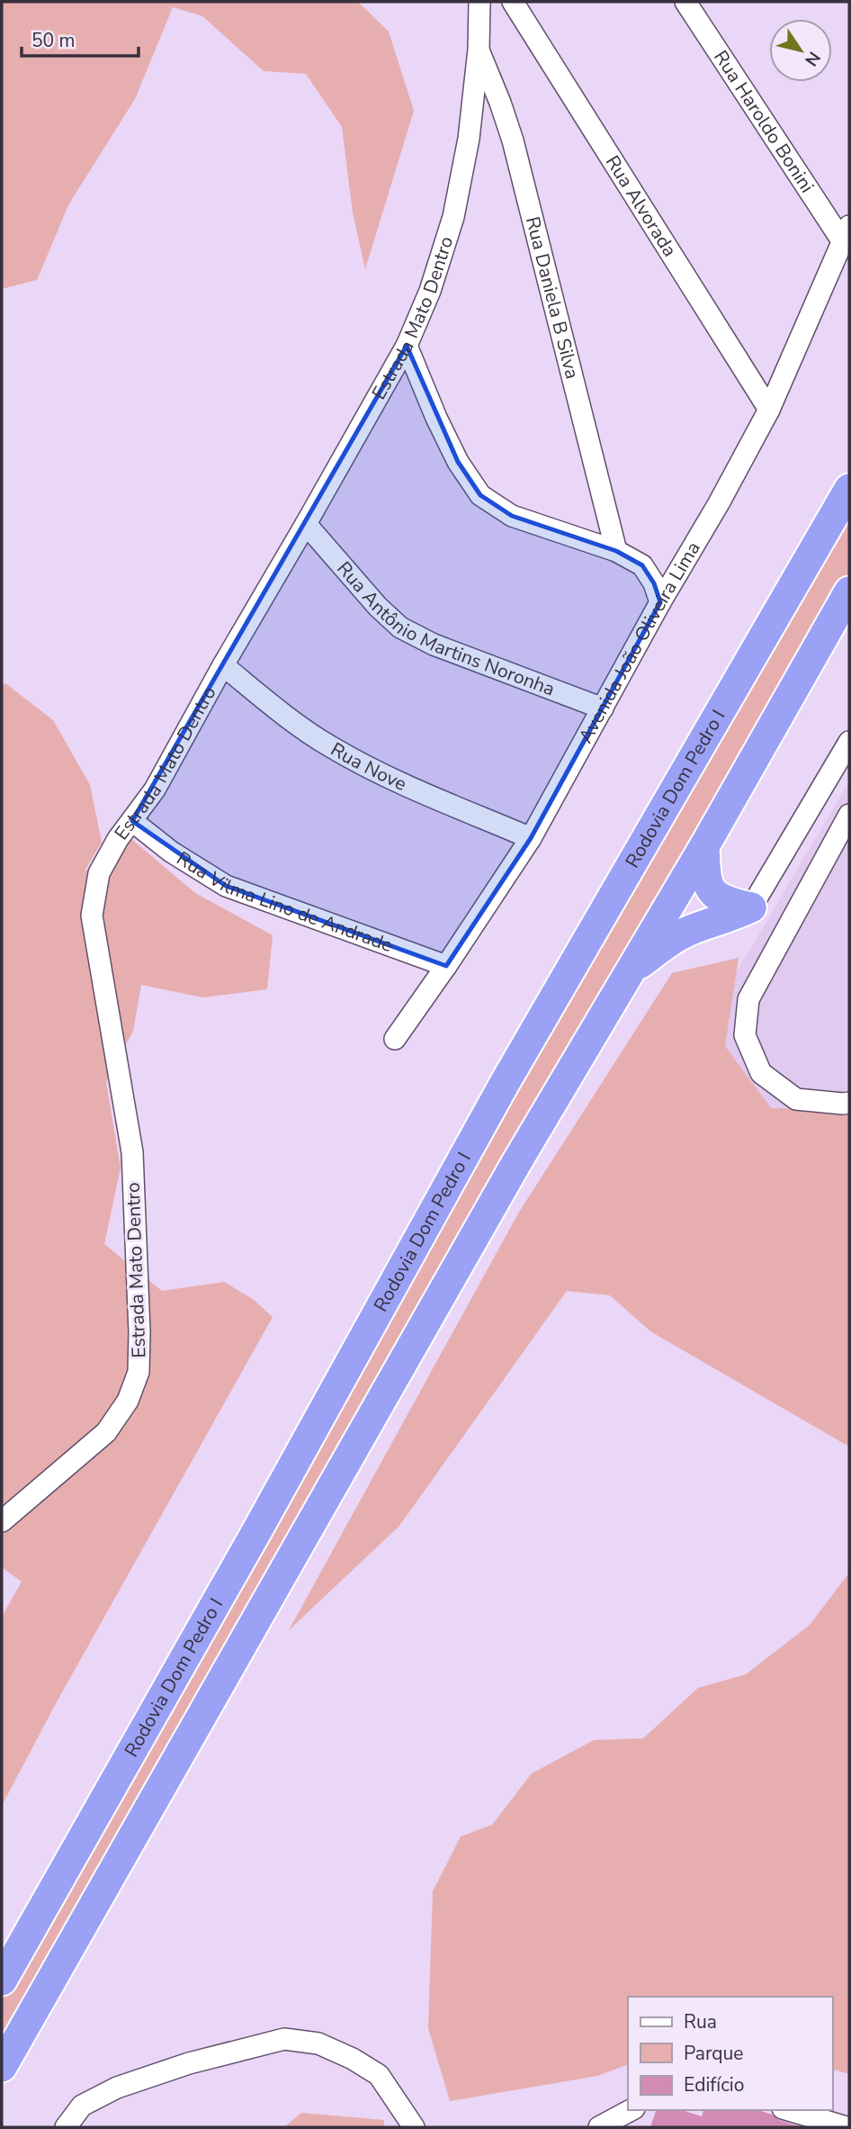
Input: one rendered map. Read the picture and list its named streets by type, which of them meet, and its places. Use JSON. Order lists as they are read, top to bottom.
{
  "streets": {
    "highway": ["Rodovia Dom Pedro I"],
    "street": [
      "Rua Haroldo Bonini",
      "Rua Alvorada",
      "Rua Daniela B Silva",
      "Estrada Mato Dentro",
      "Rua Antônio Martins Noronha",
      "Avenida João Oliveira Lima",
      "Rua Nove",
      "Rua Vilma Lino de Andrade"
    ]
  },
  "crossings": [
    ["Rua Haroldo Bonini", "Avenida João Oliveira Lima"],
    ["Rua Alvorada", "Avenida João Oliveira Lima"],
    ["Rua Daniela B Silva", "Estrada Mato Dentro"],
    ["Estrada Mato Dentro", "Rua Antônio Martins Noronha"],
    ["Estrada Mato Dentro", "Rua Nove"],
    ["Estrada Mato Dentro", "Rua Vilma Lino de Andrade"],
    ["Rua Antônio Martins Noronha", "Avenida João Oliveira Lima"],
    ["Avenida João Oliveira Lima", "Rua Nove"],
    ["Avenida João Oliveira Lima", "Rua Vilma Lino de Andrade"]
  ],
  "legend": ["Rua", "Parque", "Edifício"],
  "scale_bar": "50 m",
  "north": "bottom right"
}
